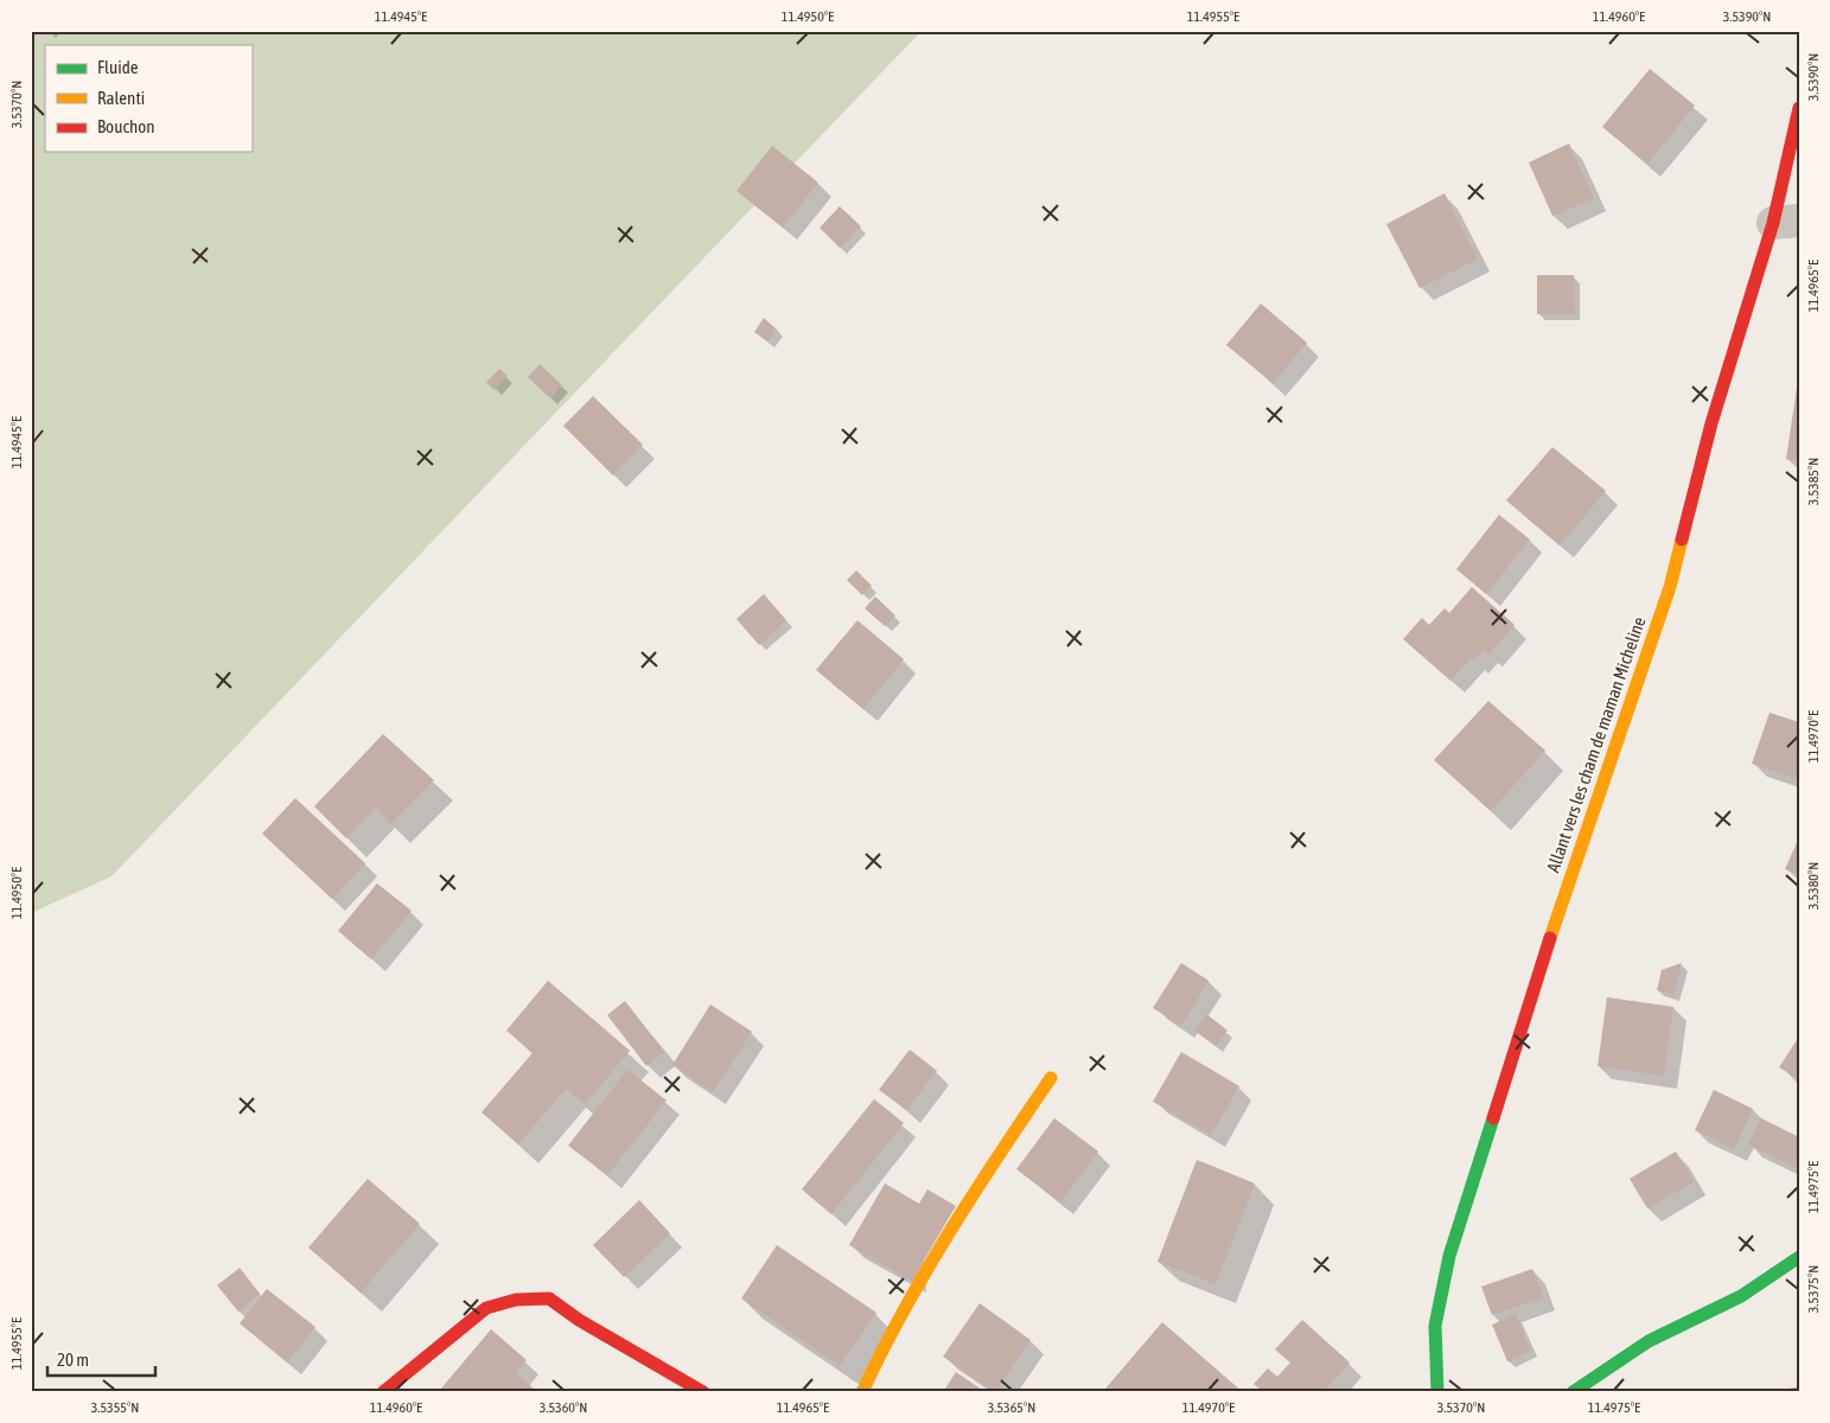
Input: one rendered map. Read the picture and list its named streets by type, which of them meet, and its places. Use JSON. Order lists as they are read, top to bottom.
{
  "streets": {
    "street": ["Allant vers les cham de maman Micheline"]
  },
  "legend": ["Fluide", "Ralenti", "Bouchon"],
  "scale_bar": "20 m",
  "coordinates": [
    "11.4945°E",
    "11.4950°E",
    "11.4955°E",
    "11.4960°E",
    "3.5390°N",
    "3.5370°N",
    "11.4965°E",
    "3.5385°N",
    "11.4970°E",
    "3.5380°N",
    "11.4975°E",
    "3.5375°N",
    "3.5355°N",
    "3.5360°N",
    "3.5365°N"
  ]
}
